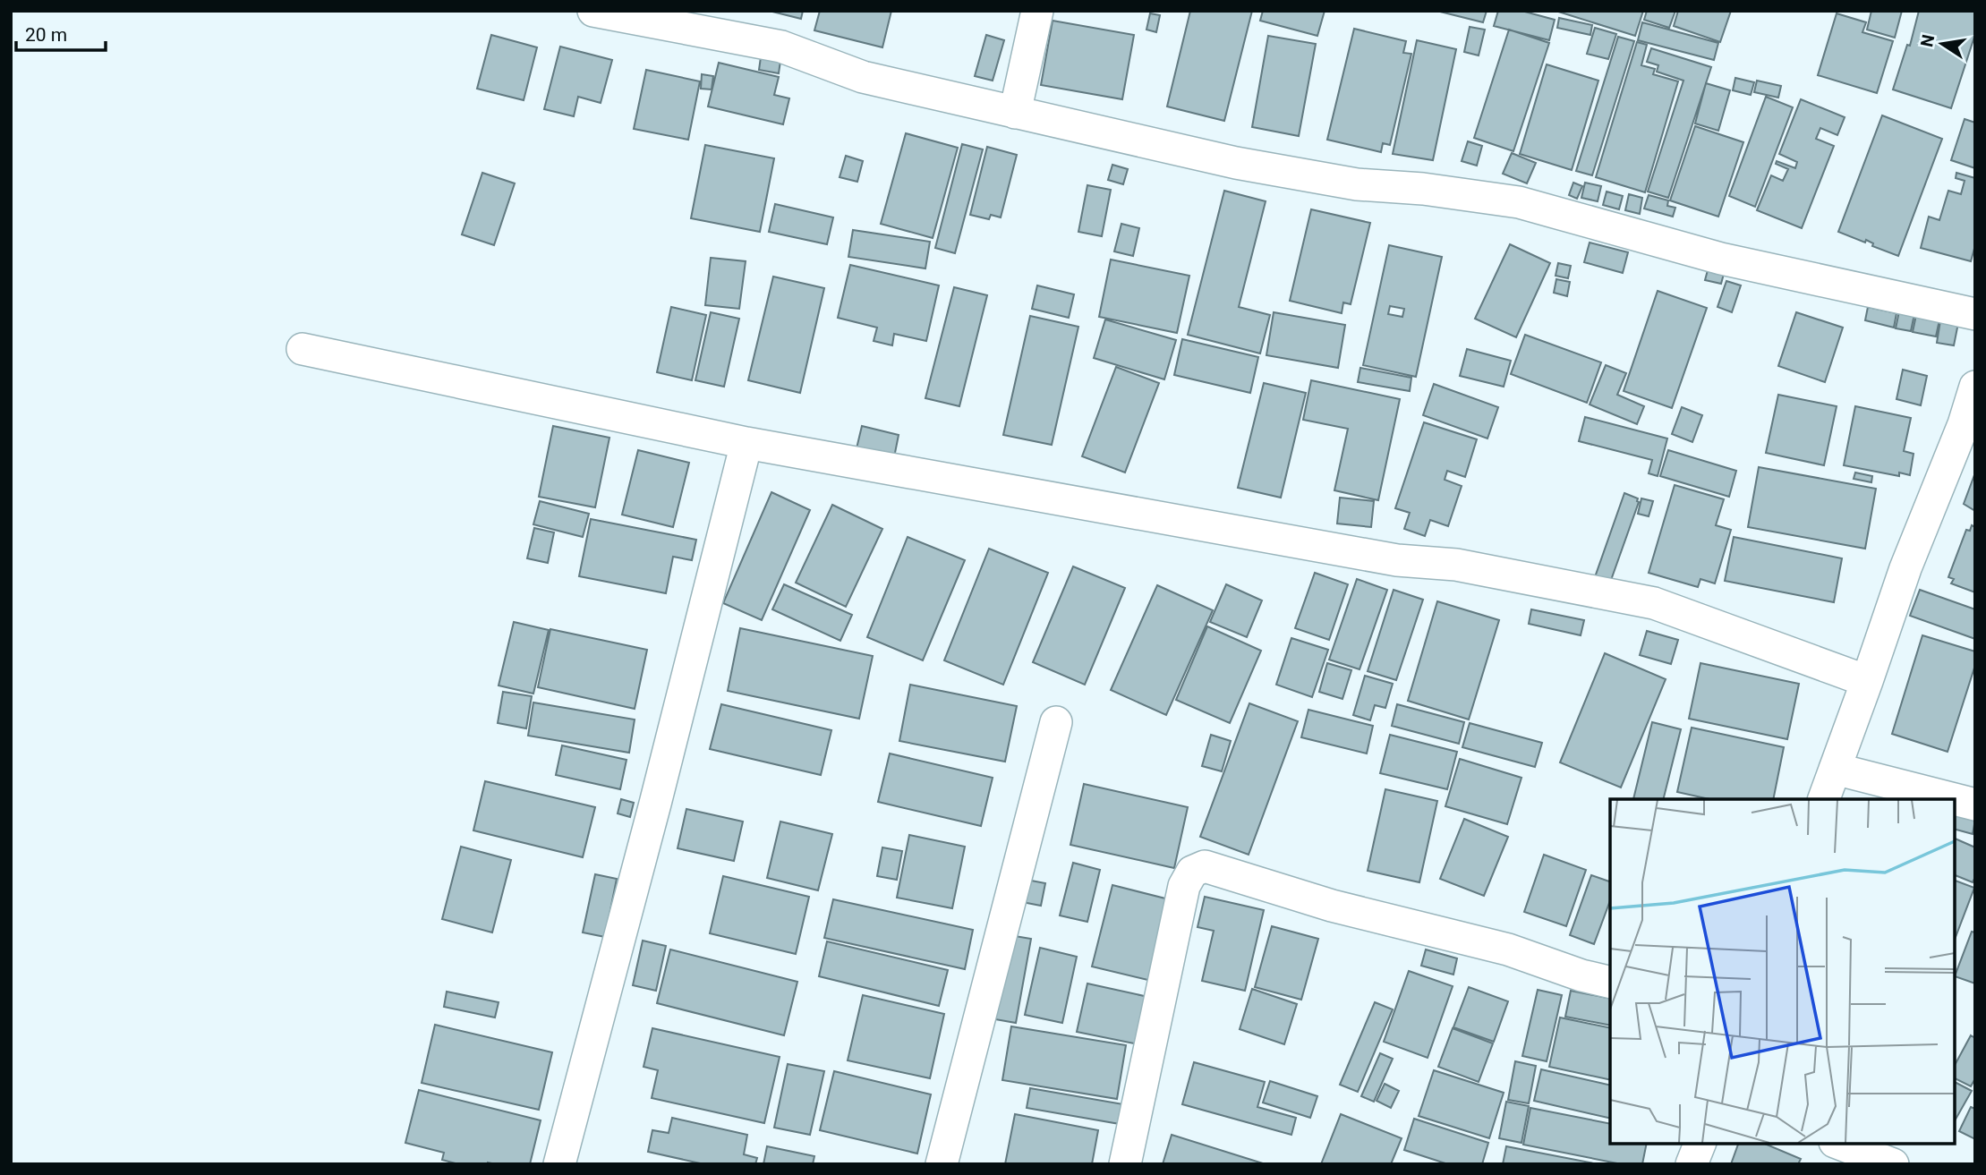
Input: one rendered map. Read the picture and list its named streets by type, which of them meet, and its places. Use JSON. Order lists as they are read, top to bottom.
{
  "scale_bar": "20 m",
  "north": "left"
}
